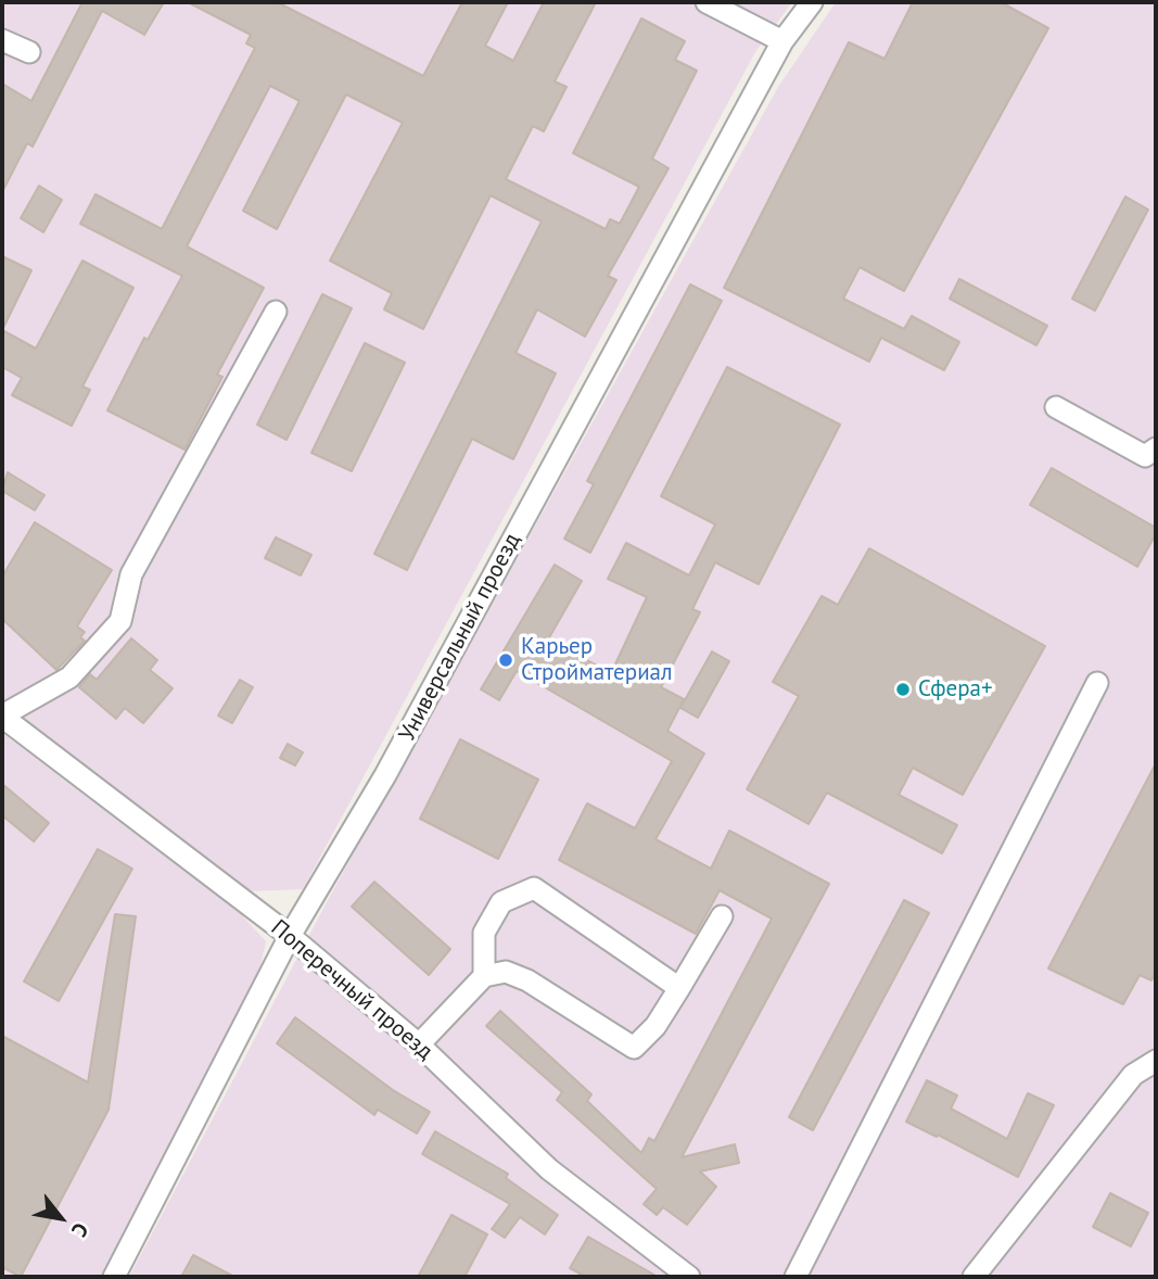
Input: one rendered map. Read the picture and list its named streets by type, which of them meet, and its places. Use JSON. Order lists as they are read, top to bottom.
{
  "streets": {
    "street": ["Универсальный проезд", "Поперечный проезд"]
  },
  "crossings": [
    ["Универсальный проезд", "Поперечный проезд"]
  ],
  "places": ["Карьер Стройматериал", "Сфера+"],
  "north": "bottom right"
}
